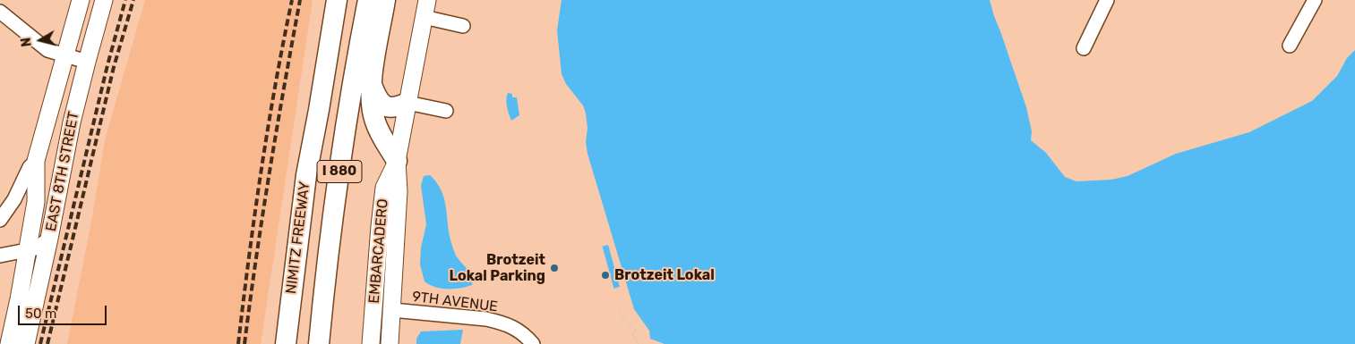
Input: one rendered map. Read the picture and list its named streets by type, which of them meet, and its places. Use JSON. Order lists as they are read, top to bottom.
{
  "streets": {
    "highway": ["I 880", "NIMITZ FREEWAY"],
    "main road": ["EAST 8TH STREET", "EMBARCADERO"],
    "street": ["9TH AVENUE"]
  },
  "crossings": [
    ["EMBARCADERO", "9TH AVENUE"]
  ],
  "places": ["Brotzeit Lokal Parking", "Brotzeit Lokal"],
  "scale_bar": "50 m",
  "north": "left"
}
